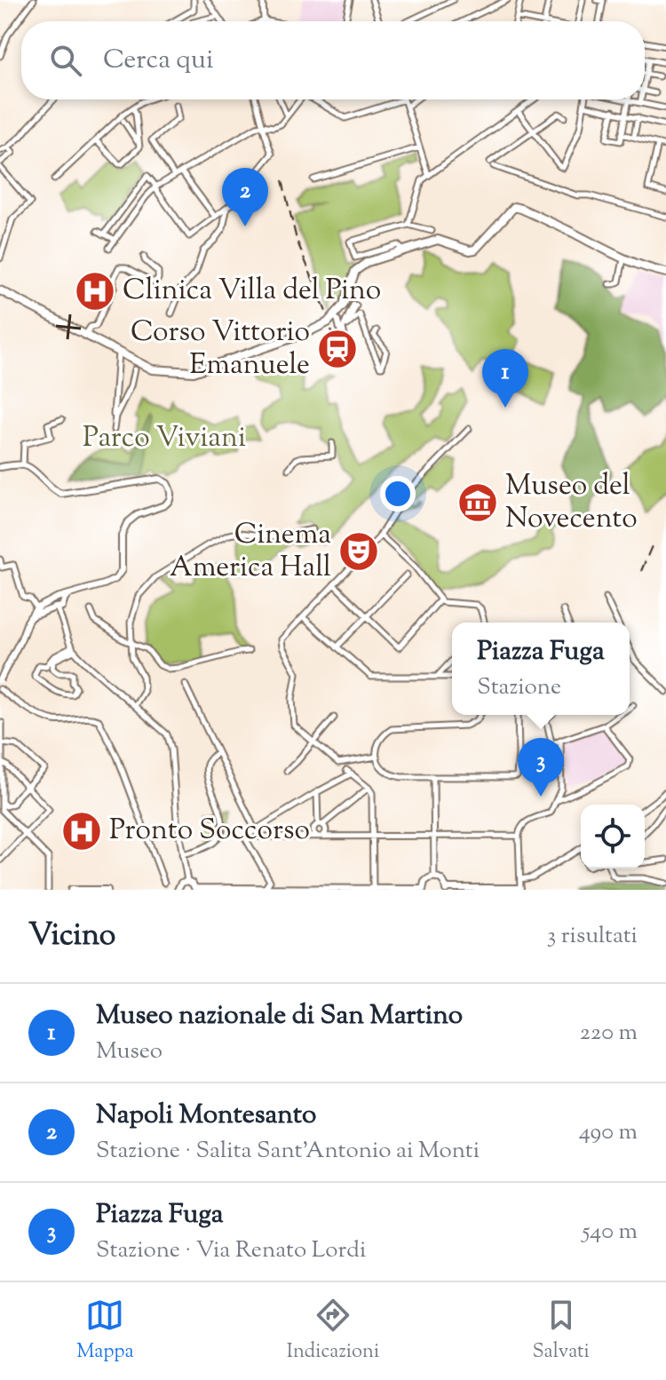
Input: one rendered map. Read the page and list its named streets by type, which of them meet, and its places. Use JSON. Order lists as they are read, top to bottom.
{
  "parks": ["Parco Viviani"],
  "places": {
    "hospital": ["Clinica Villa del Pino", "Pronto Soccorso"],
    "station": ["Corso Vittorio Emanuele"],
    "museum": ["Museo del Novecento"],
    "theatre": ["Cinema America Hall"]
  },
  "page": {
    "search": "Cerca qui",
    "pins": ["2", "1", "3"],
    "popup": ["Piazza Fuga", "Stazione"],
    "heading": ["Vicino", "3 risultati"],
    "list": [
      {
        "mark": "1",
        "name": "Museo nazionale di San Martino",
        "note": "Museo",
        "value": "220 m"
      },
      {
        "mark": "2",
        "name": "Napoli Montesanto",
        "note": "Stazione · Salita Sant'Antonio ai Monti",
        "value": "490 m"
      },
      {
        "mark": "3",
        "name": "Piazza Fuga",
        "note": "Stazione · Via Renato Lordi",
        "value": "540 m"
      }
    ],
    "nav": ["Mappa", "Indicazioni", "Salvati"]
  }
}
